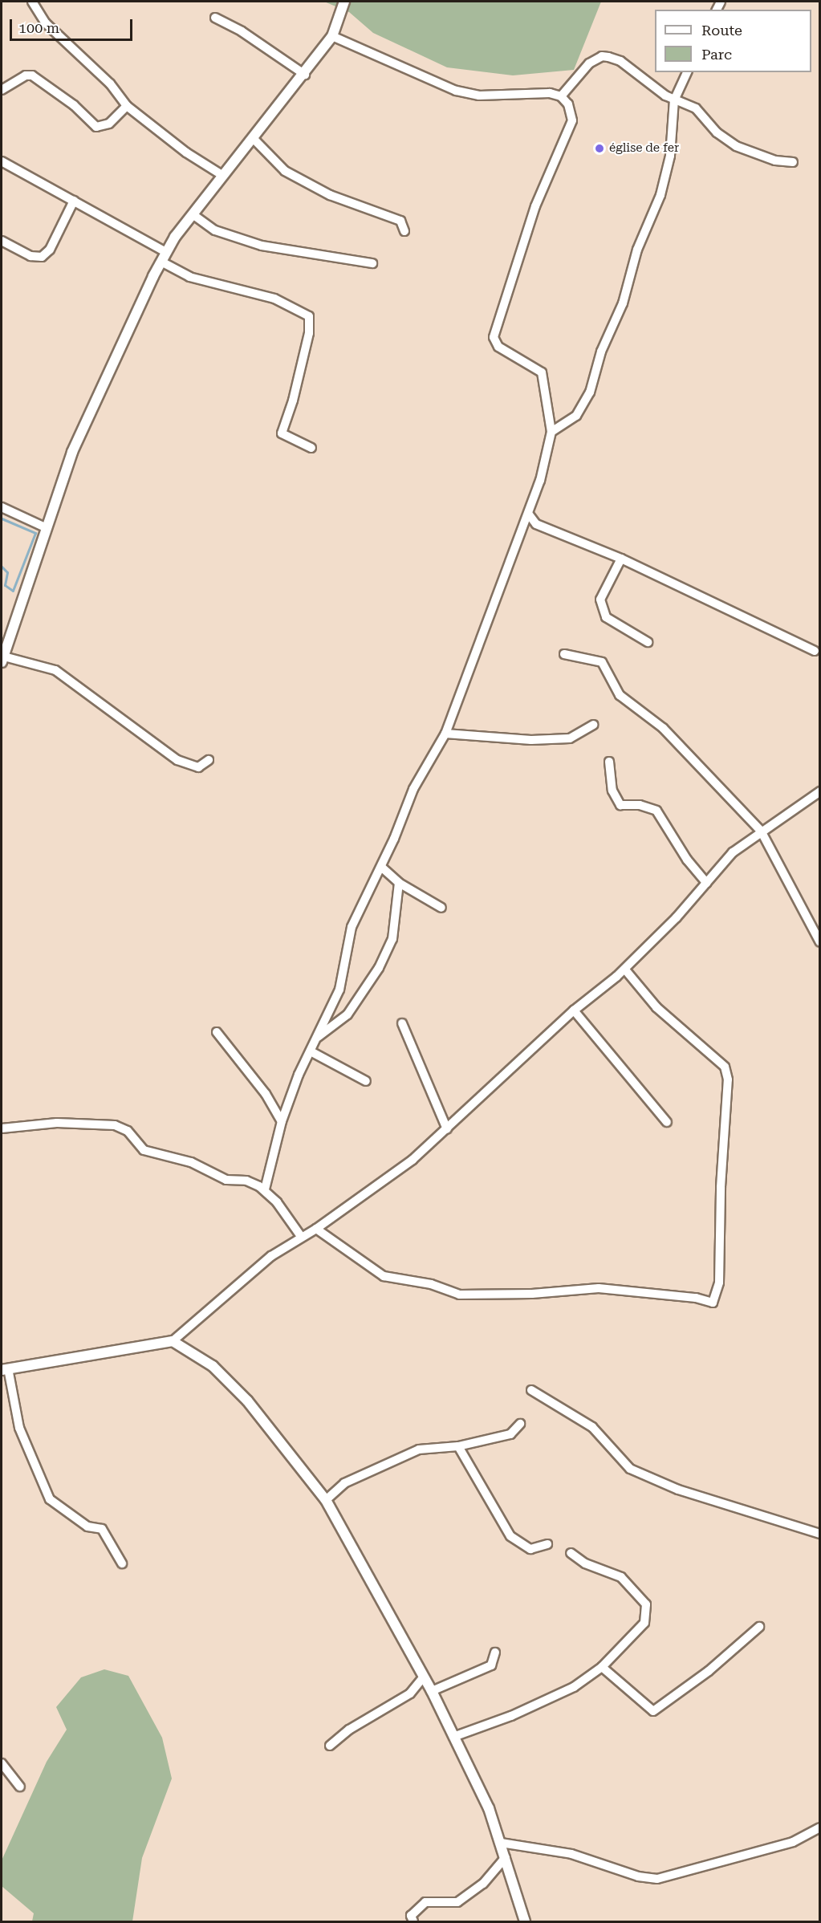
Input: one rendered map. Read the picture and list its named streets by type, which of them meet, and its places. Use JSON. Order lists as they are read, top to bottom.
{
  "places": ["église de fer"],
  "legend": ["Route", "Parc"],
  "scale_bar": "100 m"
}
